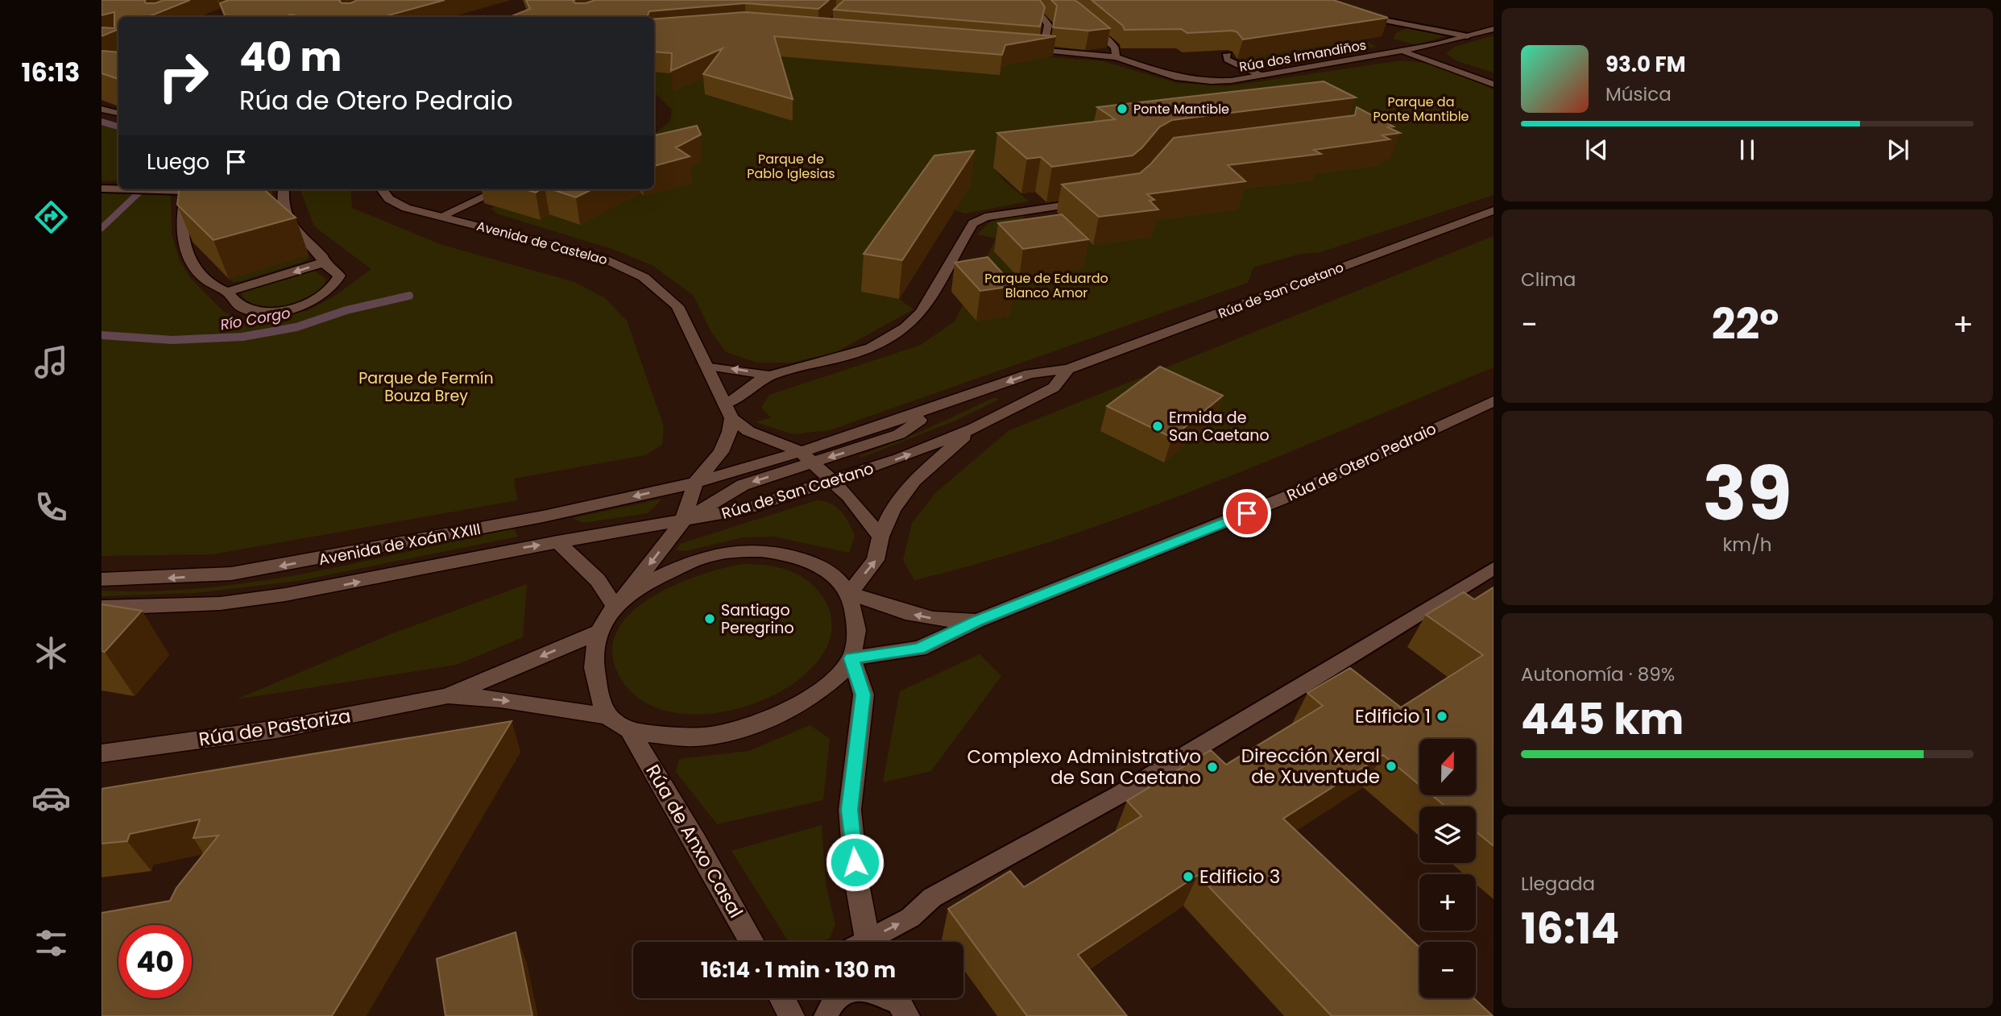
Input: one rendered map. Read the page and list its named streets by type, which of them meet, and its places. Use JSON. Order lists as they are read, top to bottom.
{
  "streets": {
    "street": [
      "Rúa dos Irmandiños",
      "Avenida de Castelao",
      "Rúa de San Caetano",
      "Rúa de Otero Pedraio",
      "Avenida de Xoán XXIII",
      "Rúa de Pastoriza",
      "Rúa de Anxo Casal"
    ]
  },
  "crossings": [
    ["Rúa de San Caetano", "Avenida de Xoán XXIII"]
  ],
  "water": ["Río Corgo"],
  "parks": [
    "Parque da Ponte Mantible",
    "Parque de Pablo Iglesias",
    "Parque de Eduardo Blanco Amor",
    "Parque de Fermín Bouza Brey"
  ],
  "places": [
    "Ponte Mantible",
    "Ermida de San Caetano",
    "Santiago Peregrino",
    "Edificio 1",
    "Dirección Xeral de Xuventude",
    "Complexo Administrativo de San Caetano",
    "Edificio 3"
  ],
  "north": "top",
  "page": {
    "tabs": "16:13",
    "turn": ["40 m", "Rúa de Otero Pedraio"],
    "song": ["93.0 FM", "Música"],
    "then": "Luego",
    "tile": [
      "Clima",
      ["39", "km/h"],
      ["Autonomía · 89%", "445 km"],
      ["Llegada", "16:14"]
    ],
    "heat": ["−", "22°", "+"],
    "map_buttons": ["+", "−"],
    "limit": "40",
    "trip": "16:14 · 1 min · 130 m"
  }
}
